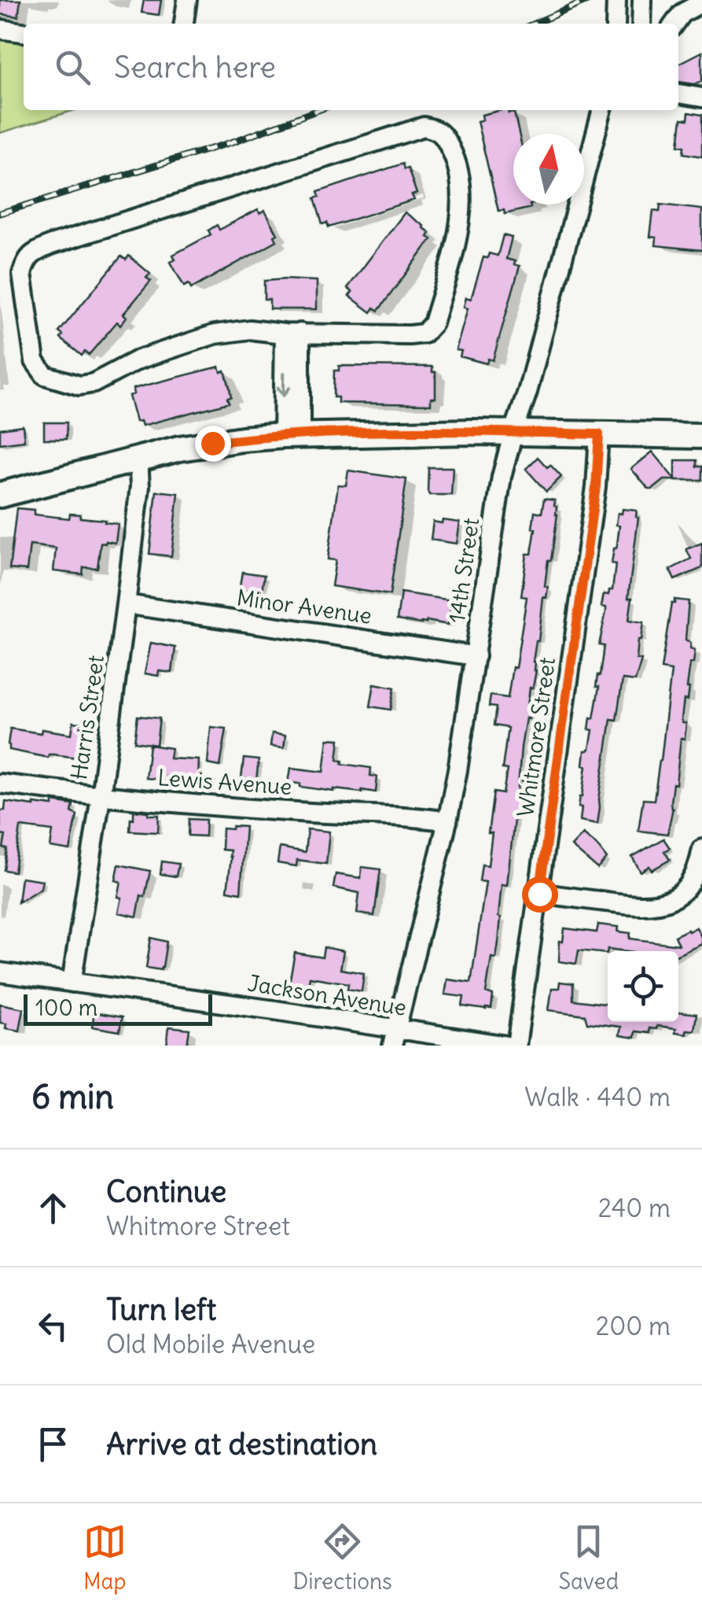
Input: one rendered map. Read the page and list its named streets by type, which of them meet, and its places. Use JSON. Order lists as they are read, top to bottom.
{
  "streets": {
    "street": [
      "14th Street",
      "Minor Avenue",
      "Harris Street",
      "Whitmore Street",
      "Lewis Avenue",
      "Jackson Avenue"
    ]
  },
  "crossings": [
    ["14th Street", "Minor Avenue"],
    ["14th Street", "Lewis Avenue"],
    ["14th Street", "Jackson Avenue"],
    ["Minor Avenue", "Harris Street"],
    ["Harris Street", "Lewis Avenue"],
    ["Harris Street", "Jackson Avenue"]
  ],
  "scale_bar": "100 m",
  "north": "top",
  "page": {
    "search": "Search here",
    "scale": "100 m",
    "heading": ["6 min", "Walk · 440 m"],
    "list": [
      ["Continue", "Whitmore Street", "240 m"],
      ["Turn left", "Old Mobile Avenue", "200 m"],
      "Arrive at destination"
    ],
    "nav": ["Map", "Directions", "Saved"]
  }
}
